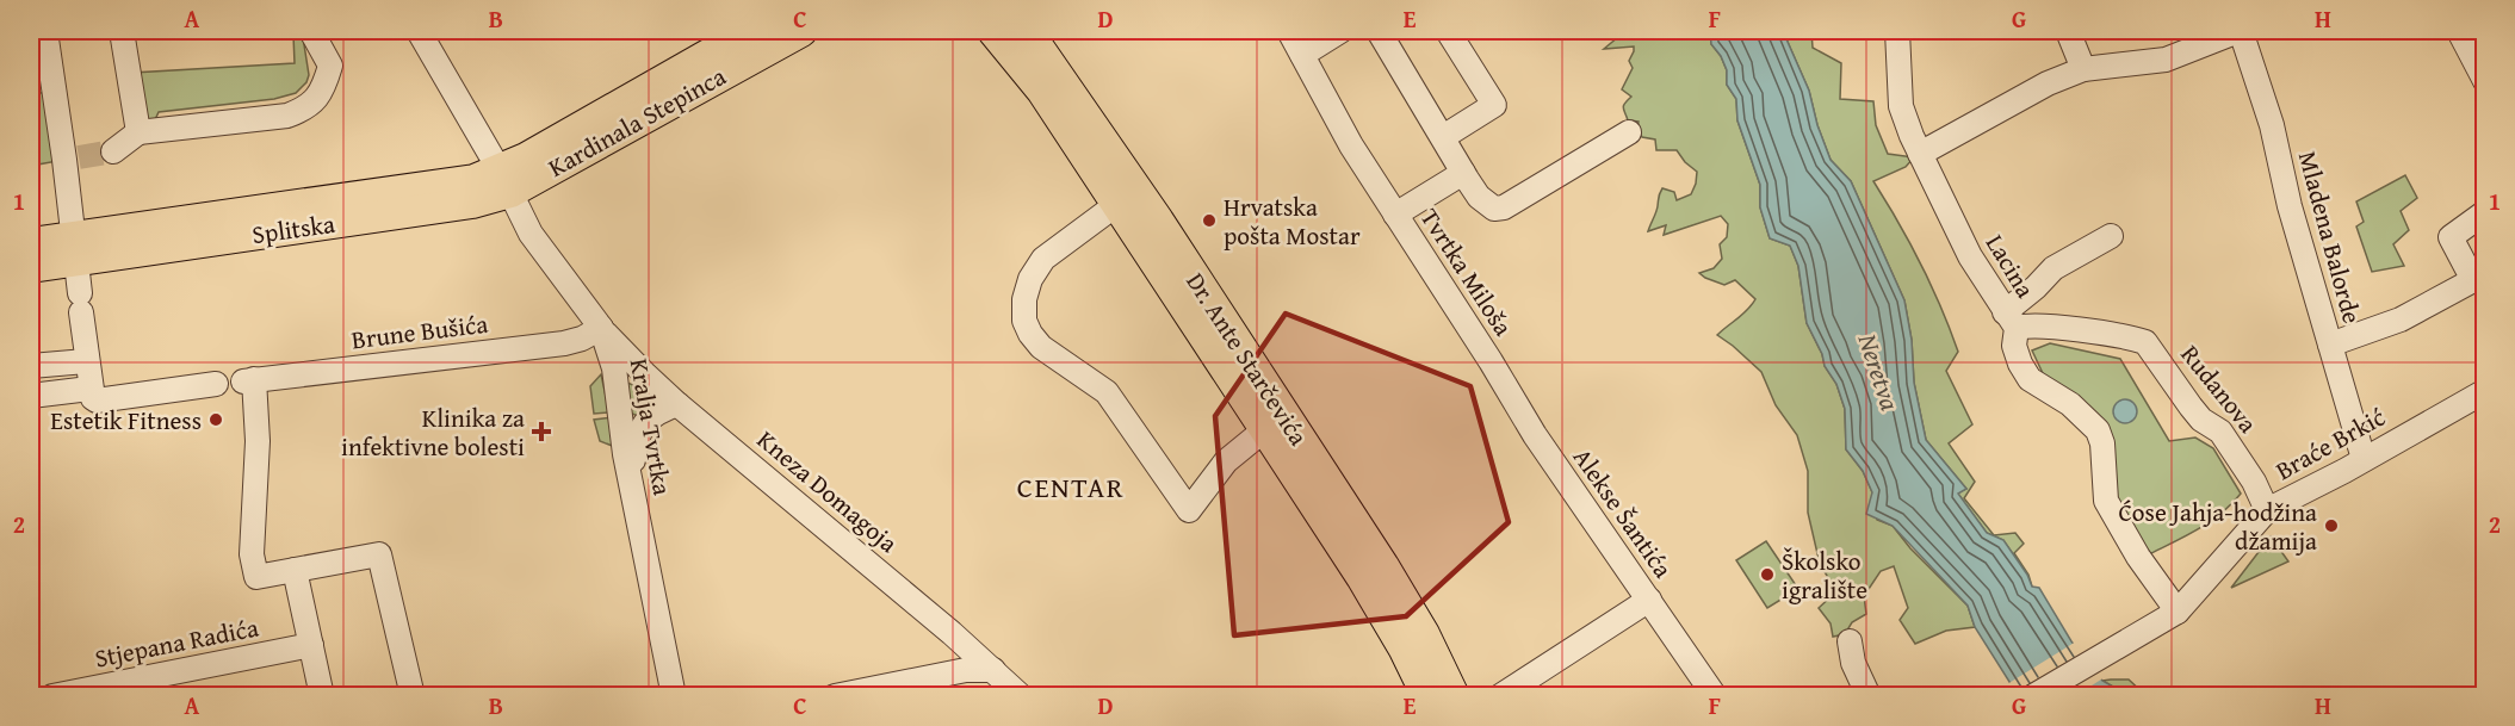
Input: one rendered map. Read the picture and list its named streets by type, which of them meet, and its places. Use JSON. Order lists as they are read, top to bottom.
{
  "streets": {
    "main road": ["Kardinala Stepinca", "Splitska", "Dr. Ante Starčevića"],
    "street": [
      "Mladena Balorde",
      "Lacina",
      "Tvrtka Miloša",
      "Brune Bušića",
      "Rudanova",
      "Kralja Tvrtka",
      "Braće Brkić",
      "Kneza Domagoja",
      "Alekse Šantića",
      "Stjepana Radića"
    ]
  },
  "crossings": [
    ["Kardinala Stepinca", "Splitska"],
    ["Kardinala Stepinca", "Kralja Tvrtka"],
    ["Splitska", "Kralja Tvrtka"],
    ["Mladena Balorde", "Braće Brkić"],
    ["Lacina", "Rudanova"],
    ["Lacina", "Braće Brkić"],
    ["Tvrtka Miloša", "Alekse Šantića"],
    ["Brune Bušića", "Kralja Tvrtka"],
    ["Brune Bušića", "Kneza Domagoja"],
    ["Brune Bušića", "Stjepana Radića"],
    ["Rudanova", "Braće Brkić"],
    ["Kralja Tvrtka", "Kneza Domagoja"]
  ],
  "districts": ["CENTAR"],
  "water": ["Neretva"],
  "places": {
    "other": [
      "Hrvatska pošta Mostar",
      "Estetik Fitness",
      "Ćose Jahja-hodžina džamija",
      "Školsko igralište"
    ],
    "health": ["Klinika za infektivne bolesti"]
  },
  "grid": {
    "columns": [
      "A",
      "B",
      "C",
      "D",
      "E",
      "F",
      "G",
      "H"
    ],
    "rows": ["1", "2"]
  }
}
